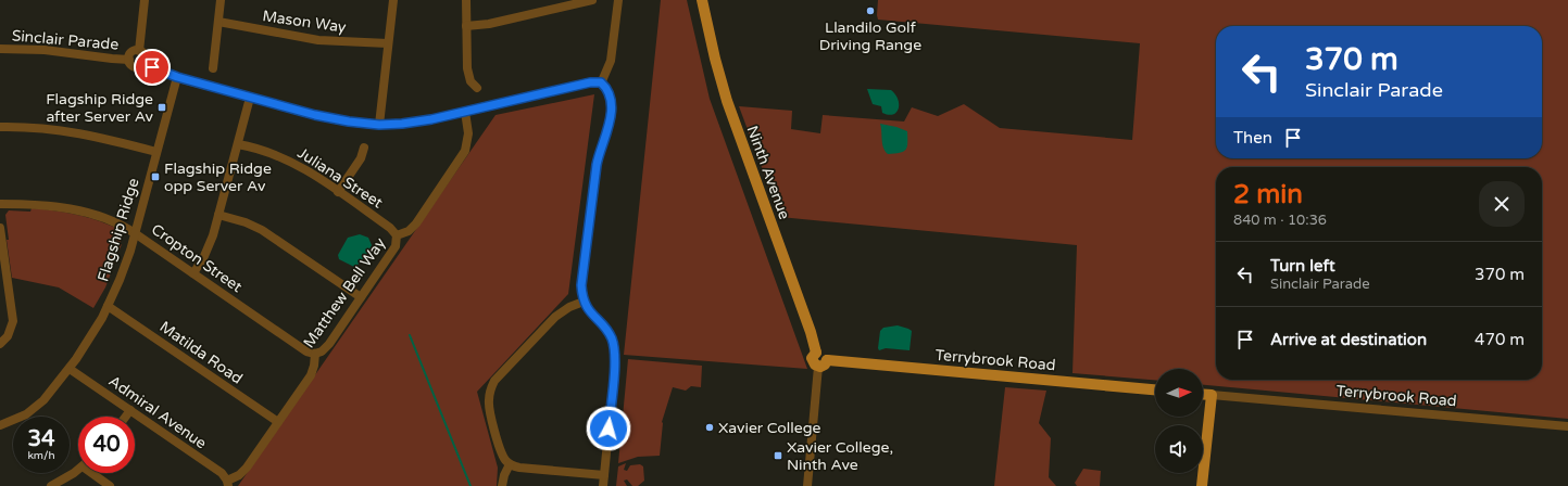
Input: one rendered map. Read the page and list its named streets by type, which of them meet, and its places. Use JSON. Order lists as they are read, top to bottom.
{
  "streets": {
    "main road": ["Ninth Avenue", "Terrybrook Road"],
    "street": [
      "Mason Way",
      "Sinclair Parade",
      "Juliana Street",
      "Flagship Ridge",
      "Cropton Street",
      "Matthew Bell Way",
      "Matilda Road",
      "Admiral Avenue"
    ]
  },
  "crossings": [
    ["Ninth Avenue", "Terrybrook Road"],
    ["Juliana Street", "Matthew Bell Way"],
    ["Flagship Ridge", "Cropton Street"],
    ["Flagship Ridge", "Matilda Road"],
    ["Flagship Ridge", "Admiral Avenue"],
    ["Cropton Street", "Matthew Bell Way"],
    ["Matthew Bell Way", "Matilda Road"],
    ["Matthew Bell Way", "Admiral Avenue"]
  ],
  "places": {
    "other": ["Llandilo Golf Driving Range", "Xavier College"],
    "transit": ["Flagship Ridge after Server Av", "Flagship Ridge opp Server Av", "Xavier College, Ninth Ave"]
  },
  "north": "right",
  "page": {
    "turn": ["370 m", "Sinclair Parade"],
    "then": "Then",
    "heading": ["2 min", "840 m · 10:36"],
    "list": [
      {
        "name": "Turn left",
        "note": "Sinclair Parade",
        "value": "370 m"
      },
      {
        "name": "Arrive at destination",
        "value": "470 m"
      }
    ],
    "speed": "34 km/h",
    "limit": "40"
  }
}
